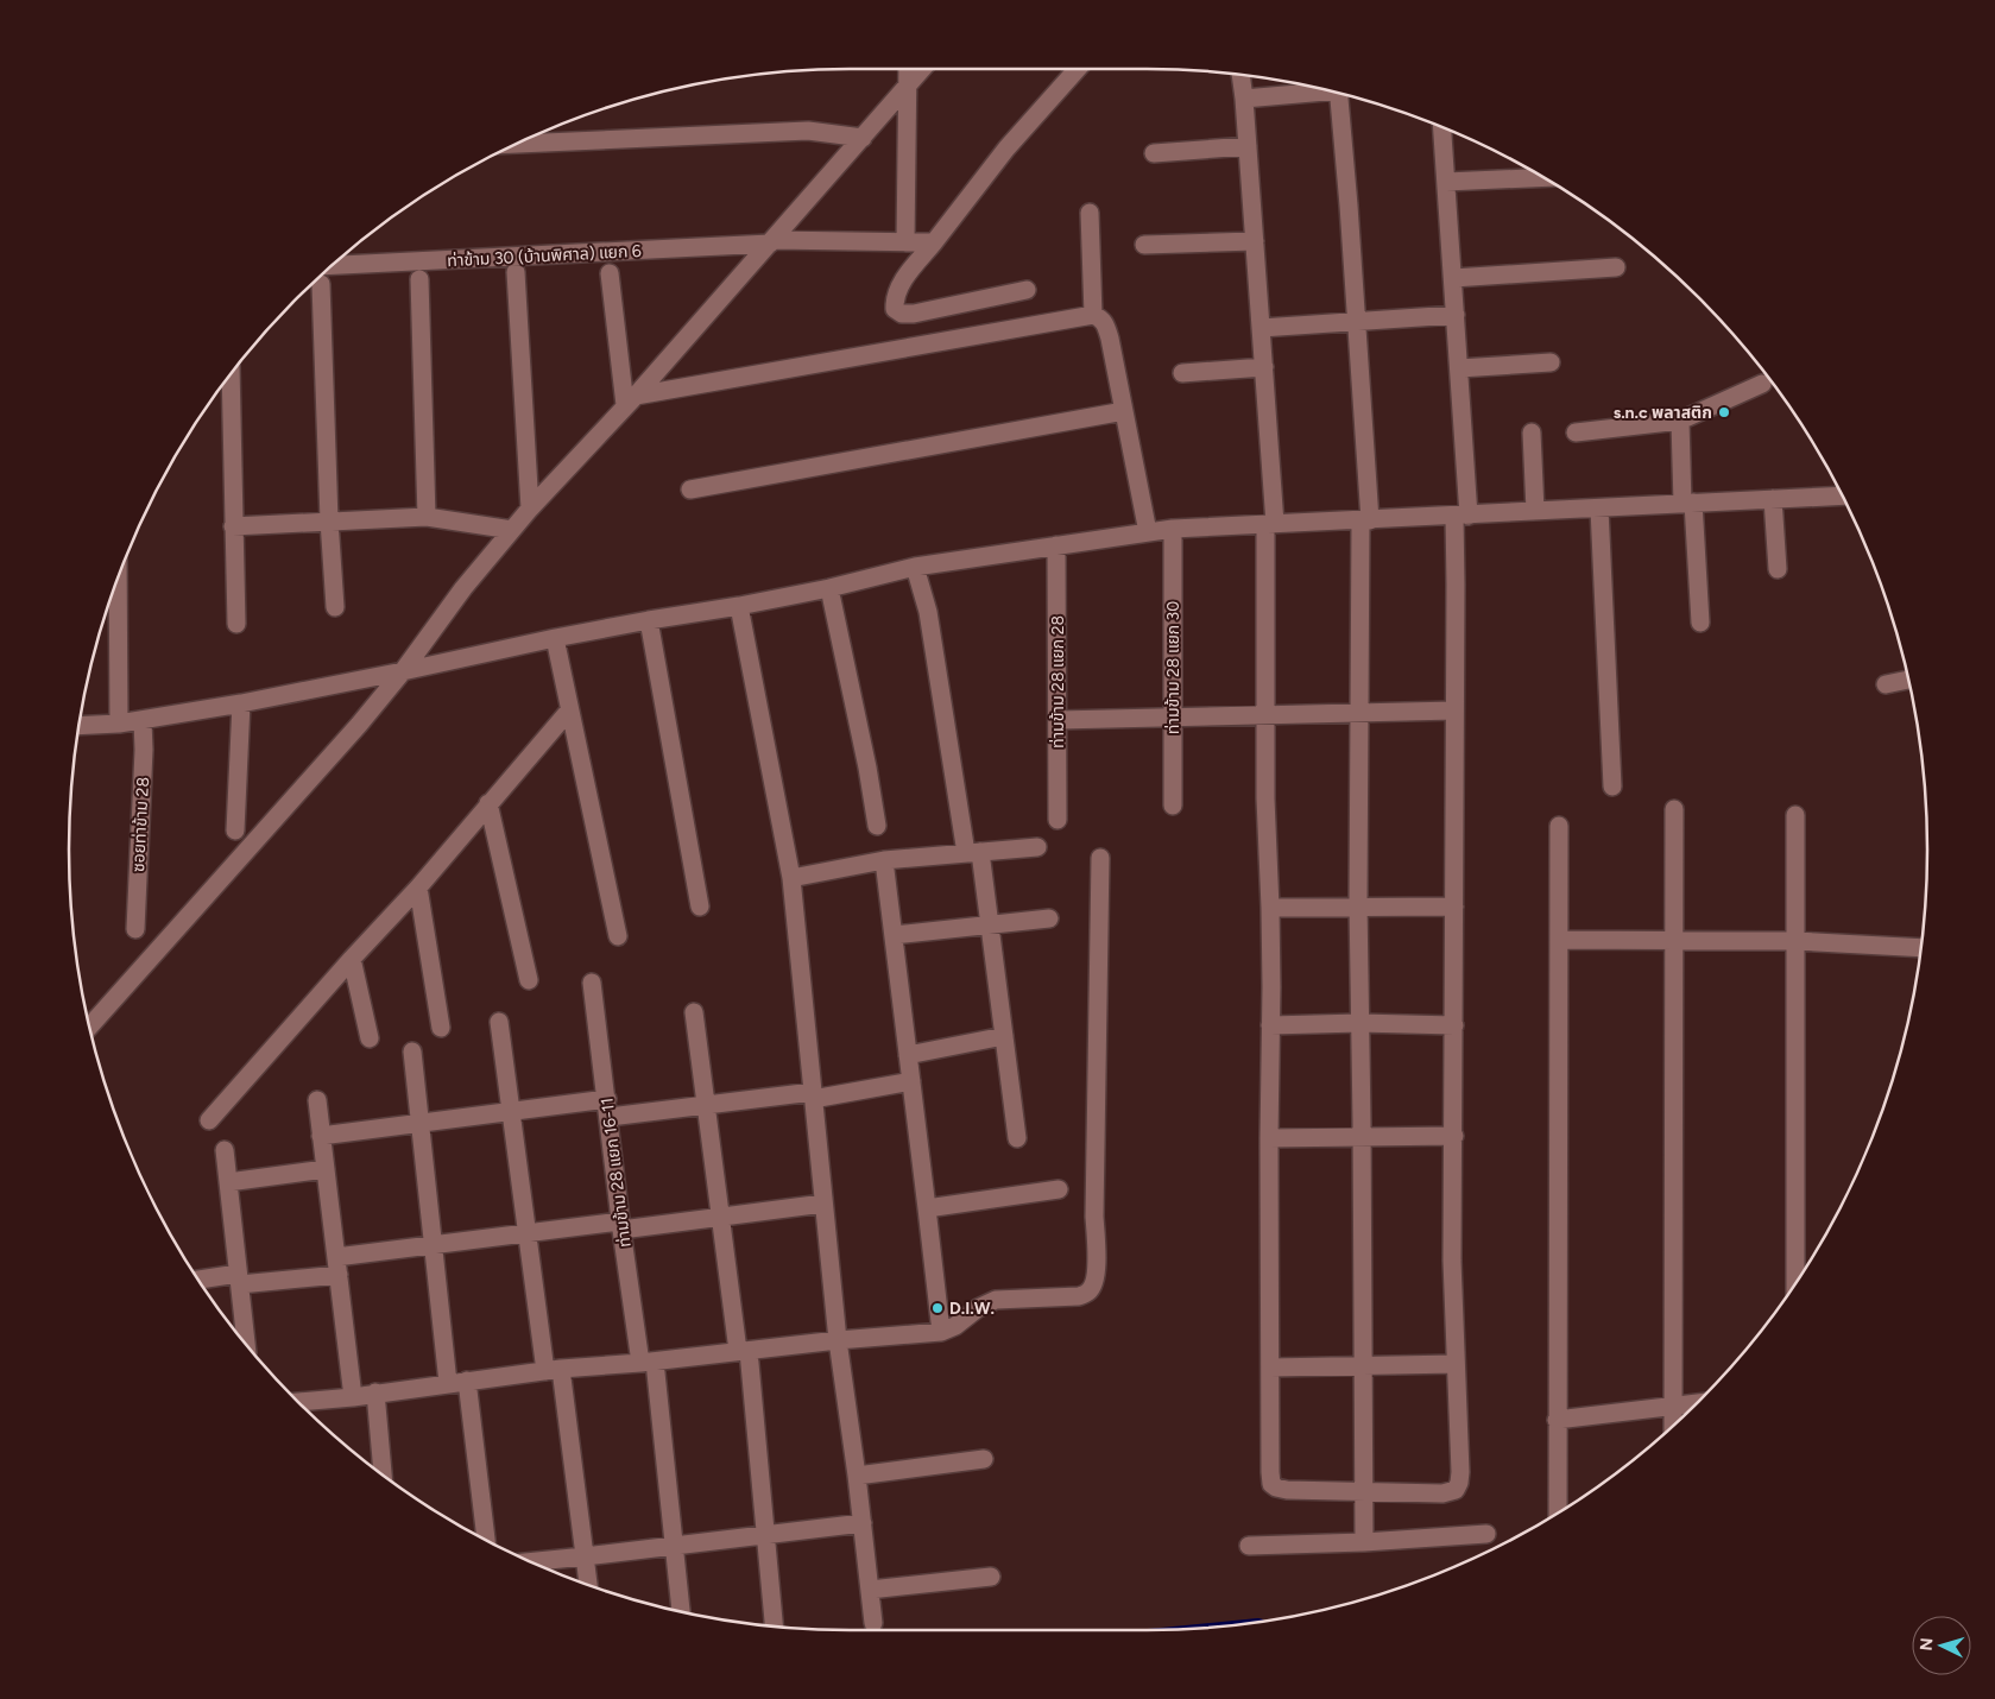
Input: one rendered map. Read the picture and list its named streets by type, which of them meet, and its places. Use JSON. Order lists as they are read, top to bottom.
{
  "streets": {
    "street": [
      "ท่าข้าม 30 (บ้านพิศาล) แยก 6",
      "ท่ามข้าม 28 แยก 30",
      "ท่ามข้าม 28 แยก 28",
      "ซอยท่าข้าม 28",
      "ท่ามข้าม 28 แยก 16-11"
    ]
  },
  "places": ["s.n.c พลาสติก", "D.I.W."],
  "north": "left"
}
